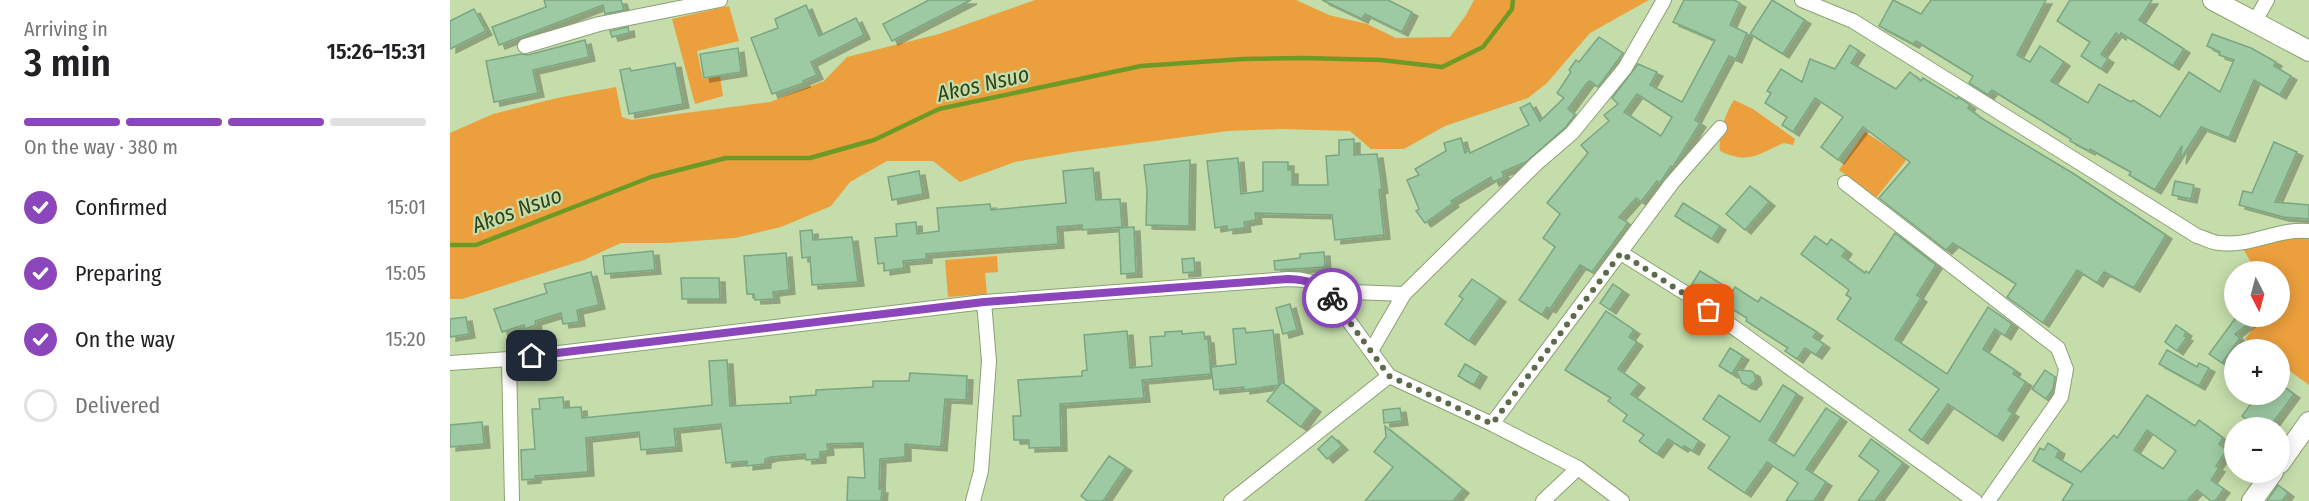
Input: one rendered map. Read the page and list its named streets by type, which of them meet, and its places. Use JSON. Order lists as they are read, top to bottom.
{
  "water": ["Akos Nsuo"],
  "north": "bottom",
  "page": {
    "heading": ["3 min", "Arriving in", "15:26–15:31"],
    "bar": "On the way · 380 m",
    "list": [
      ["Confirmed", "15:01"],
      ["Preparing", "15:05"],
      ["On the way", "15:20"],
      "Delivered"
    ],
    "map_buttons": ["+", "−"]
  }
}
